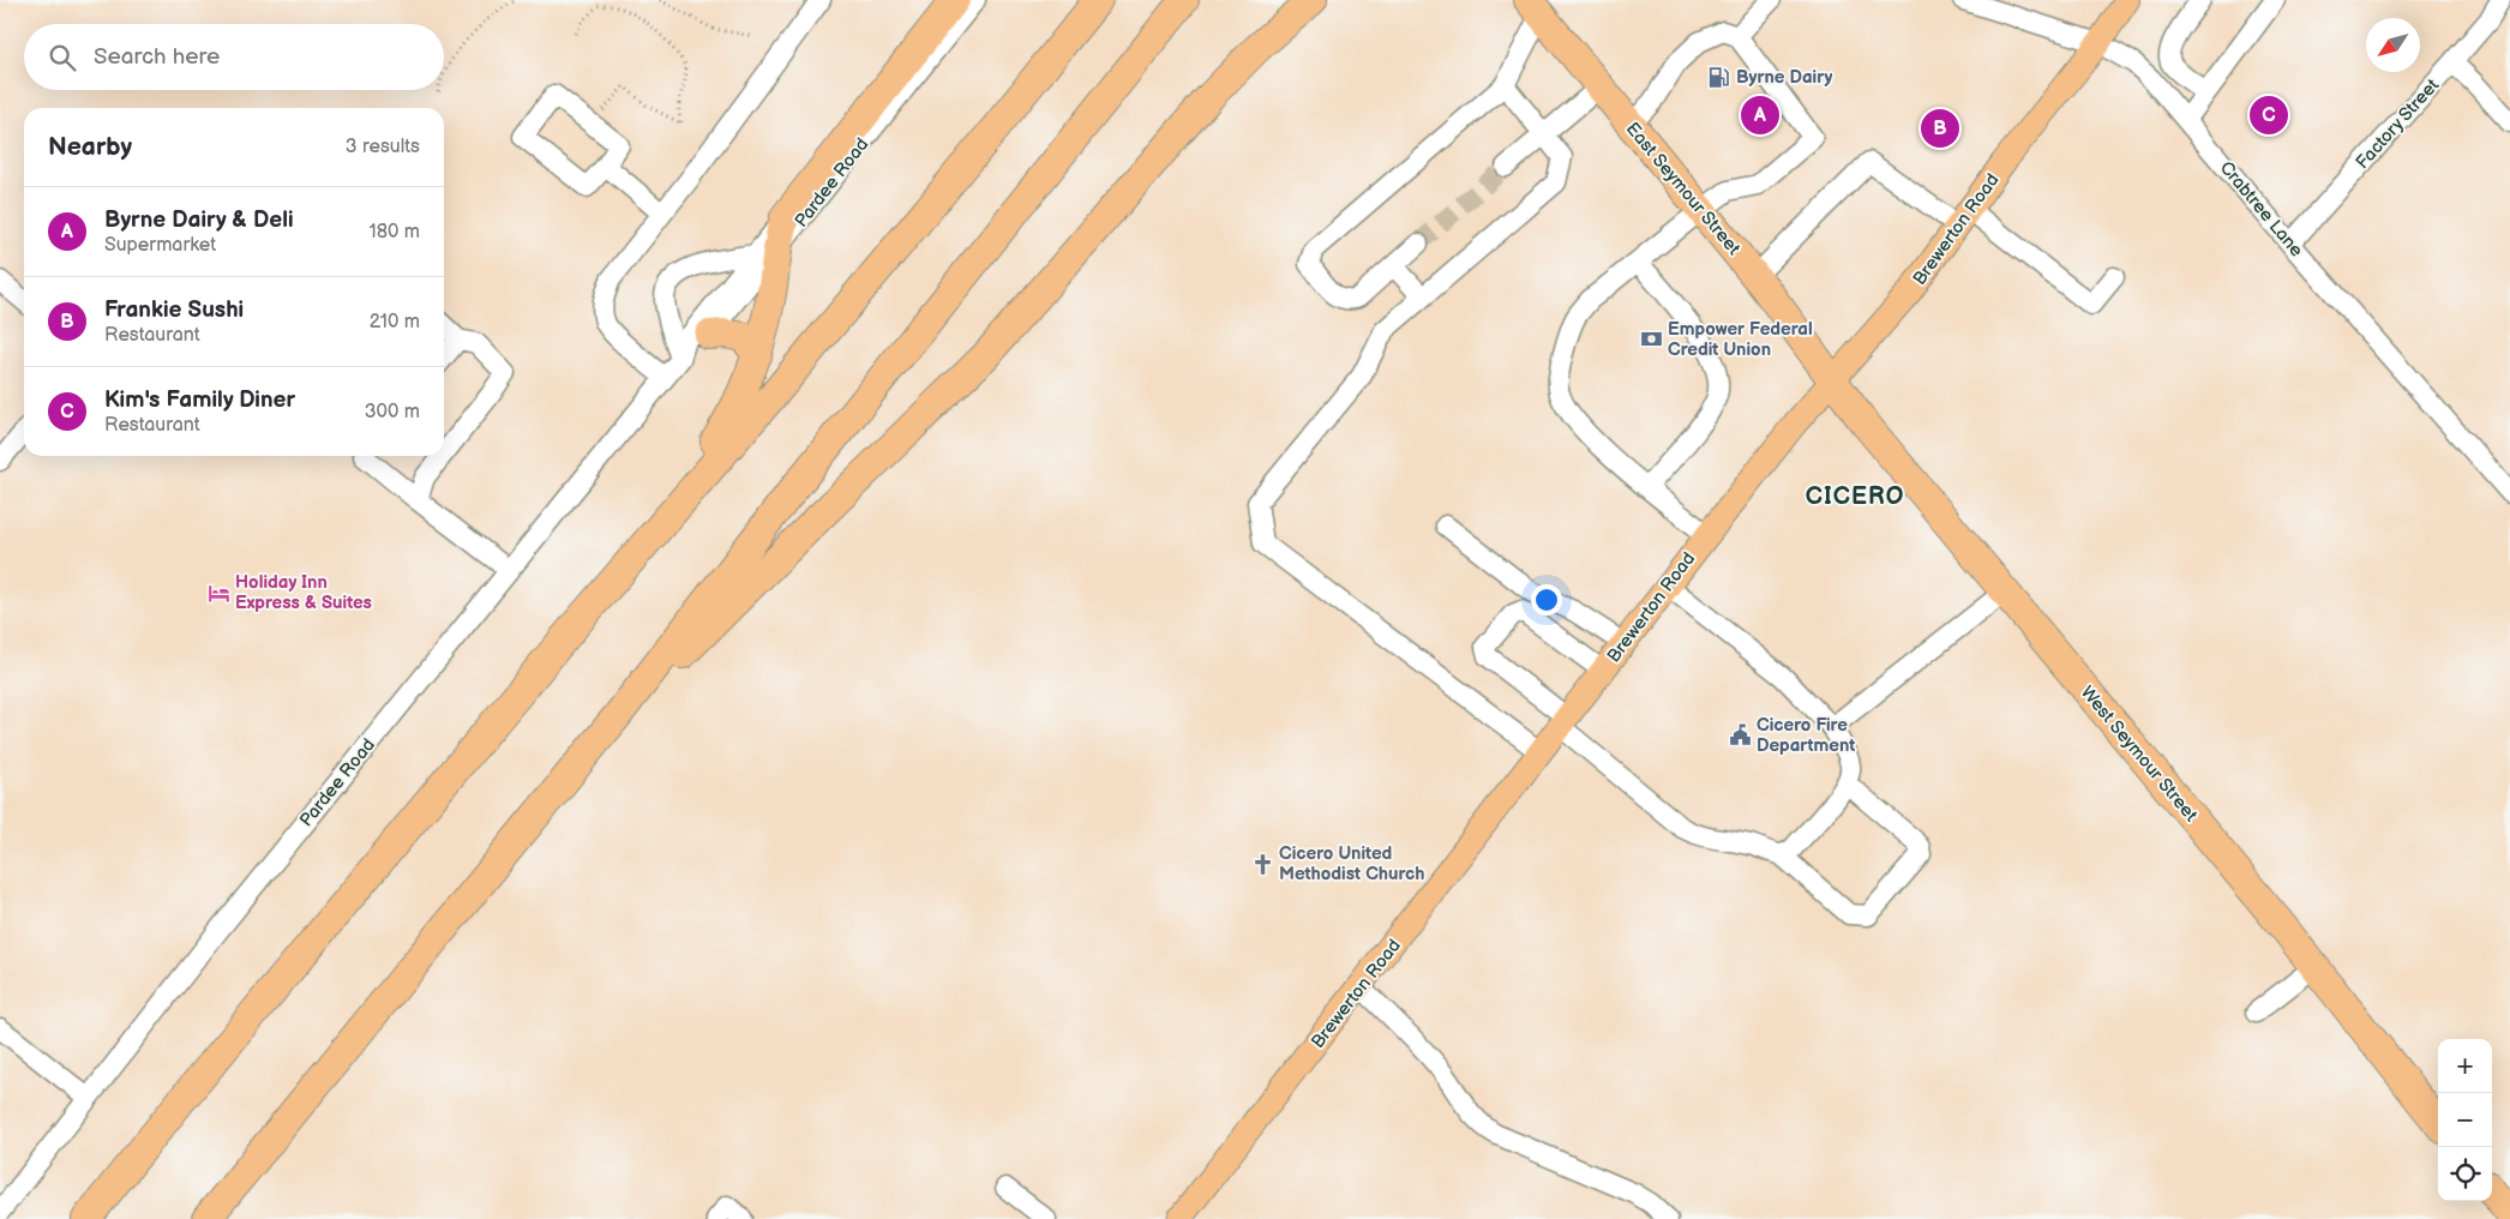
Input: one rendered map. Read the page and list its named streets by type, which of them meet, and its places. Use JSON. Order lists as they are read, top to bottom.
{
  "streets": {
    "highway": ["Pardee Road", "East Seymour Street", "West Seymour Street"],
    "main road": ["Brewerton Road"],
    "street": ["Factory Street", "Crabtree Lane"]
  },
  "crossings": [
    ["Factory Street", "Crabtree Lane"],
    ["East Seymour Street", "Brewerton Road"],
    ["East Seymour Street", "West Seymour Street"],
    ["Crabtree Lane", "Brewerton Road"],
    ["Brewerton Road", "West Seymour Street"]
  ],
  "districts": ["CICERO"],
  "places": {
    "fuel station": ["Byrne Dairy"],
    "bank": ["Empower Federal Credit Union"],
    "hotel": ["Holiday Inn Express & Suites"],
    "public building": ["Cicero Fire Department"],
    "church": ["Cicero United Methodist Church"]
  },
  "north": "bottom left",
  "page": {
    "search": "Search here",
    "pins": ["A", "C", "B"],
    "heading": ["Nearby", "3 results"],
    "list": [
      {
        "mark": "A",
        "name": "Byrne Dairy & Deli",
        "note": "Supermarket",
        "value": "180 m"
      },
      {
        "mark": "B",
        "name": "Frankie Sushi",
        "note": "Restaurant",
        "value": "210 m"
      },
      {
        "mark": "C",
        "name": "Kim's Family Diner",
        "note": "Restaurant",
        "value": "300 m"
      }
    ],
    "map_buttons": ["+", "−"]
  }
}
